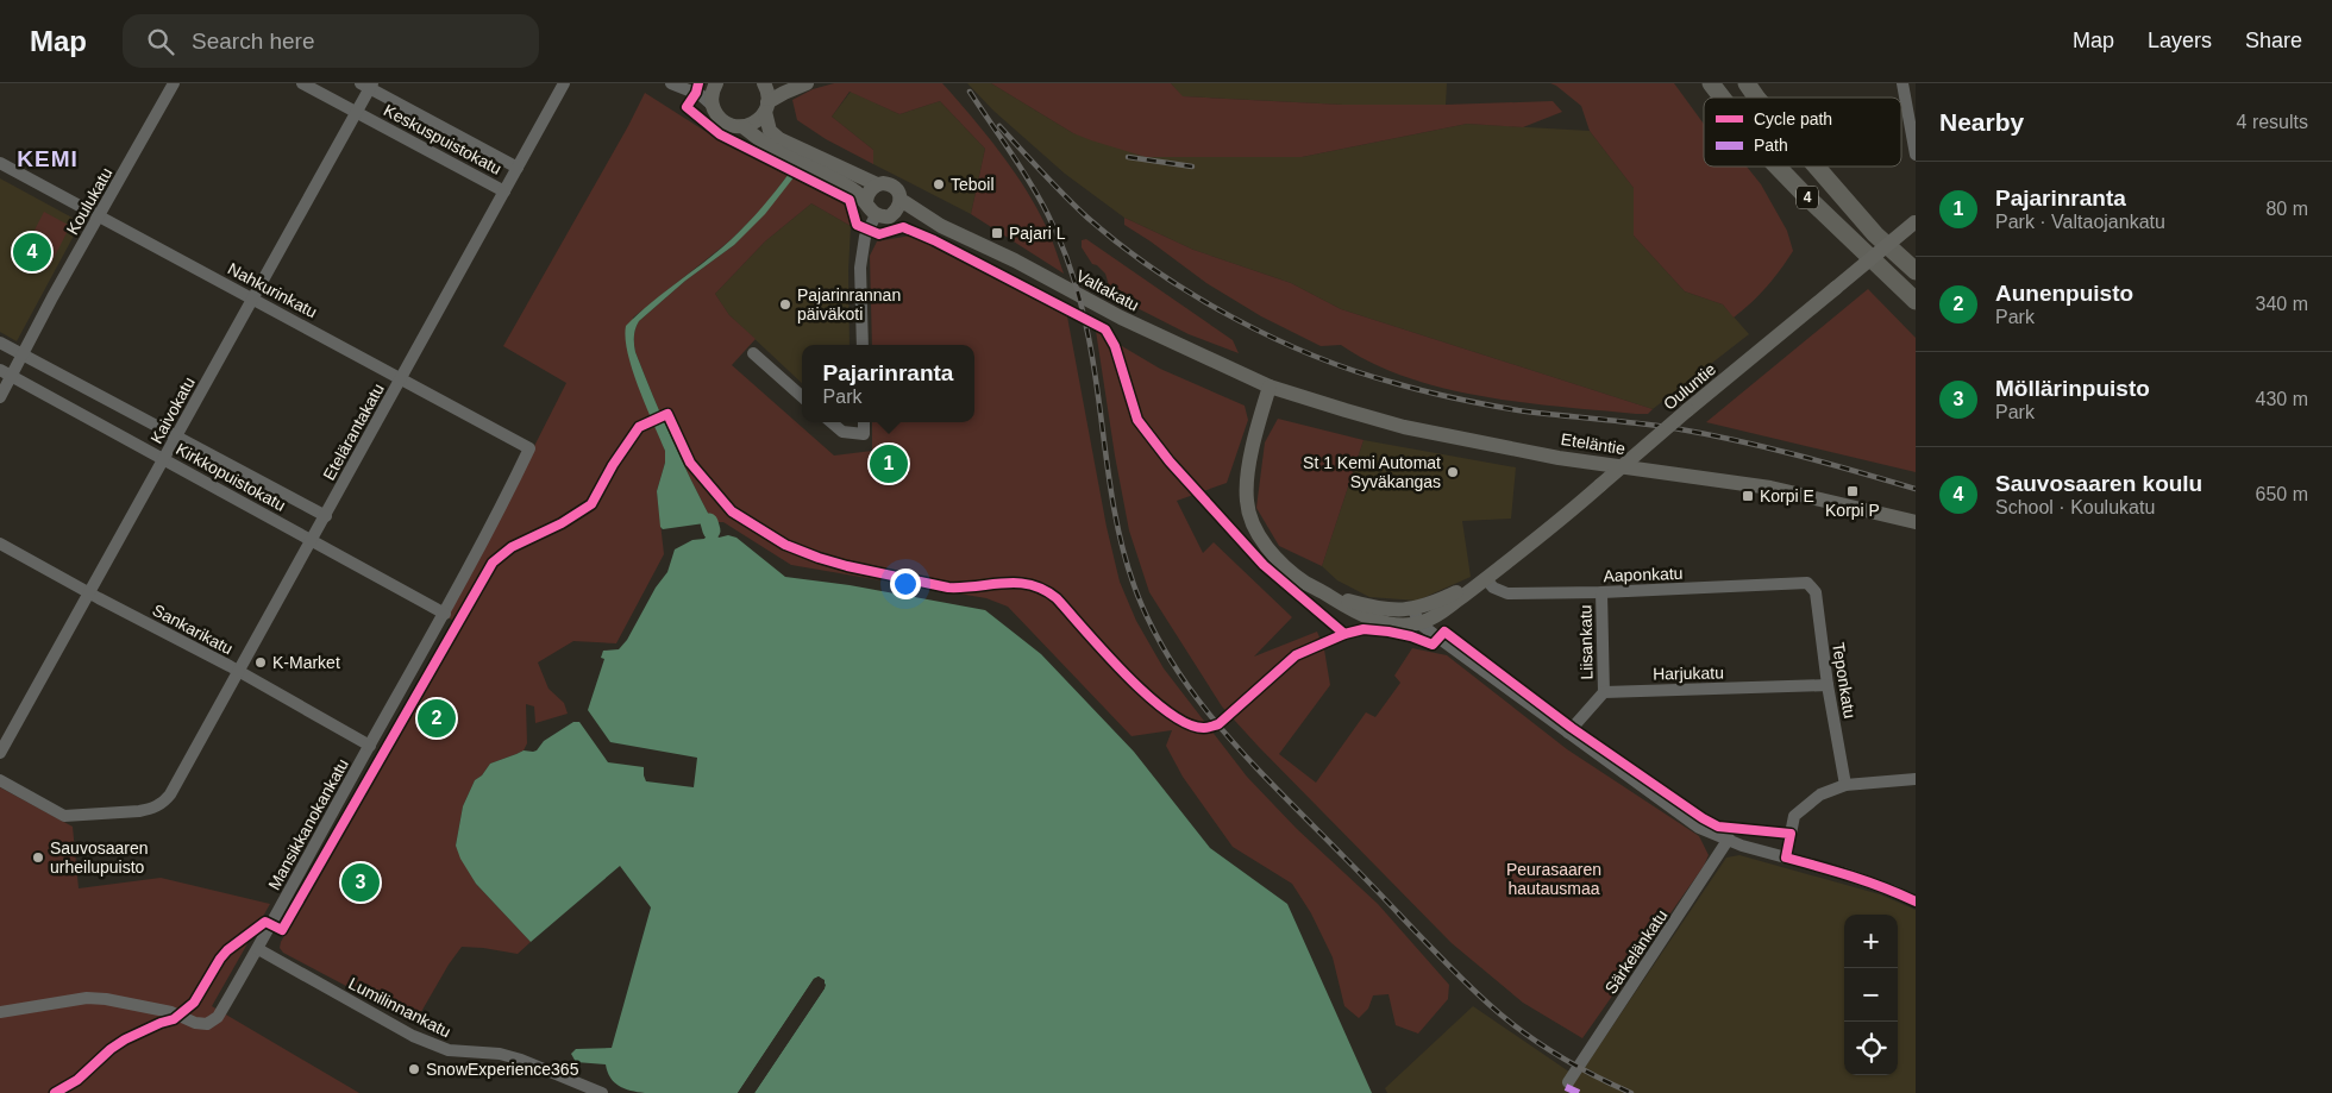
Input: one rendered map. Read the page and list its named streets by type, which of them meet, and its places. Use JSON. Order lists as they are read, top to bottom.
{
  "streets": {
    "highway": ["4"],
    "main road": ["Valtakatu", "Ouluntie", "Eteläntie"],
    "street": [
      "Keskuspuistokatu",
      "Koulukatu",
      "Nahkurinkatu",
      "Kaivokatu",
      "Etelärantakatu",
      "Kirkkopuistokatu",
      "Aaponkatu",
      "Sankarikatu",
      "Liisankatu",
      "Harjukatu",
      "Teponkatu",
      "Mansikkanokankatu",
      "Särkelänkatu",
      "Lumilinnankatu"
    ]
  },
  "crossings": [
    ["Keskuspuistokatu", "Kaivokatu"],
    ["Keskuspuistokatu", "Etelärantakatu"],
    ["Koulukatu", "Nahkurinkatu"],
    ["Koulukatu", "Kirkkopuistokatu"],
    ["Nahkurinkatu", "Kaivokatu"],
    ["Nahkurinkatu", "Etelärantakatu"],
    ["Nahkurinkatu", "Mansikkanokankatu"],
    ["Valtakatu", "Ouluntie"],
    ["Valtakatu", "Eteläntie"],
    ["Ouluntie", "Eteläntie"],
    ["Ouluntie", "Aaponkatu"],
    ["Kaivokatu", "Kirkkopuistokatu"],
    ["Kaivokatu", "Sankarikatu"],
    ["Etelärantakatu", "Kirkkopuistokatu"],
    ["Etelärantakatu", "Sankarikatu"],
    ["Kirkkopuistokatu", "Mansikkanokankatu"],
    ["Aaponkatu", "Liisankatu"],
    ["Aaponkatu", "Teponkatu"],
    ["Sankarikatu", "Mansikkanokankatu"],
    ["Liisankatu", "Harjukatu"],
    ["Harjukatu", "Teponkatu"],
    ["Mansikkanokankatu", "Lumilinnankatu"]
  ],
  "districts": ["KEMI"],
  "parks": ["Peurasaaren hautausmaa"],
  "places": {
    "other": [
      "Teboil",
      "Pajarinrannan päiväkoti",
      "St 1 Kemi Automat Syväkangas",
      "K-Market",
      "Sauvosaaren urheilupuisto",
      "SnowExperience365"
    ],
    "transit": ["Pajari L", "Korpi P", "Korpi E"]
  },
  "legend": ["Cycle path", "Path"],
  "page": {
    "header": "Map",
    "search": "Search here",
    "nav": ["Map", "Layers", "Share"],
    "heading": ["Nearby", "4 results"],
    "list": [
      {
        "mark": "1",
        "name": "Pajarinranta",
        "note": "Park · Valtaojankatu",
        "value": "80 m"
      },
      {
        "mark": "2",
        "name": "Aunenpuisto",
        "note": "Park",
        "value": "340 m"
      },
      {
        "mark": "3",
        "name": "Möllärinpuisto",
        "note": "Park",
        "value": "430 m"
      },
      {
        "mark": "4",
        "name": "Sauvosaaren koulu",
        "note": "School · Koulukatu",
        "value": "650 m"
      }
    ],
    "pins": [
      "4",
      "1",
      "2",
      "3"
    ],
    "popup": ["Pajarinranta", "Park"],
    "map_buttons": ["+", "−"]
  }
}
